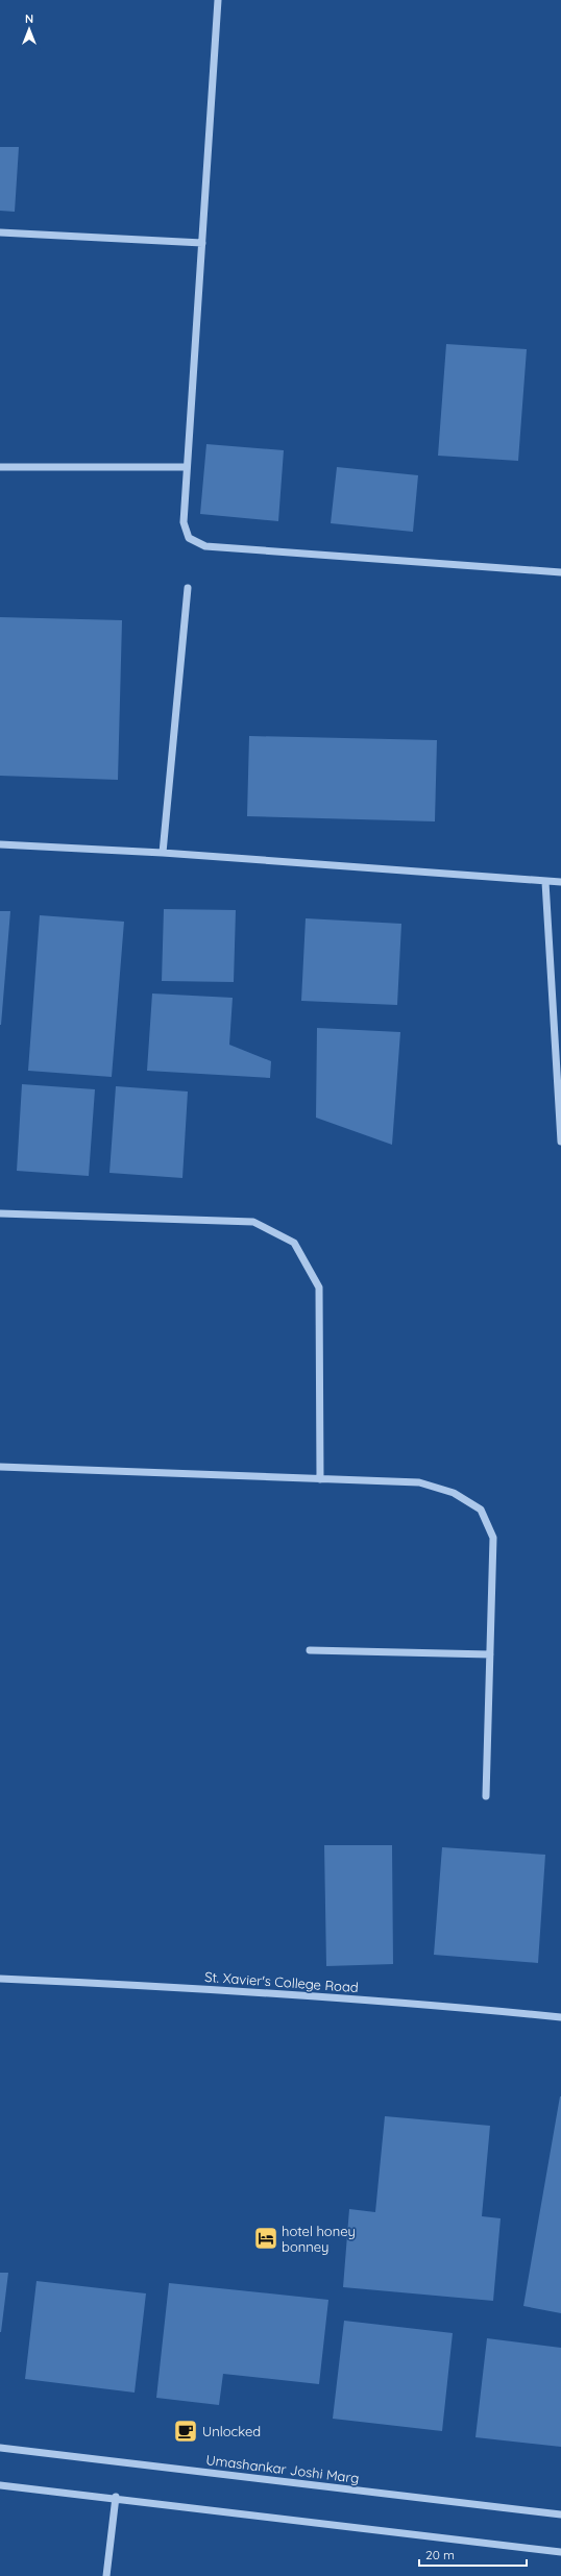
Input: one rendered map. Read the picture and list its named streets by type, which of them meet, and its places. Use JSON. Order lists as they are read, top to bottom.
{
  "streets": {
    "street": ["St. Xavier's College Road", "Umashankar Joshi Marg"]
  },
  "places": {
    "hotel": ["hotel honey bonney"],
    "cafe": ["Unlocked"]
  },
  "scale_bar": "20 m",
  "north": "top"
}
